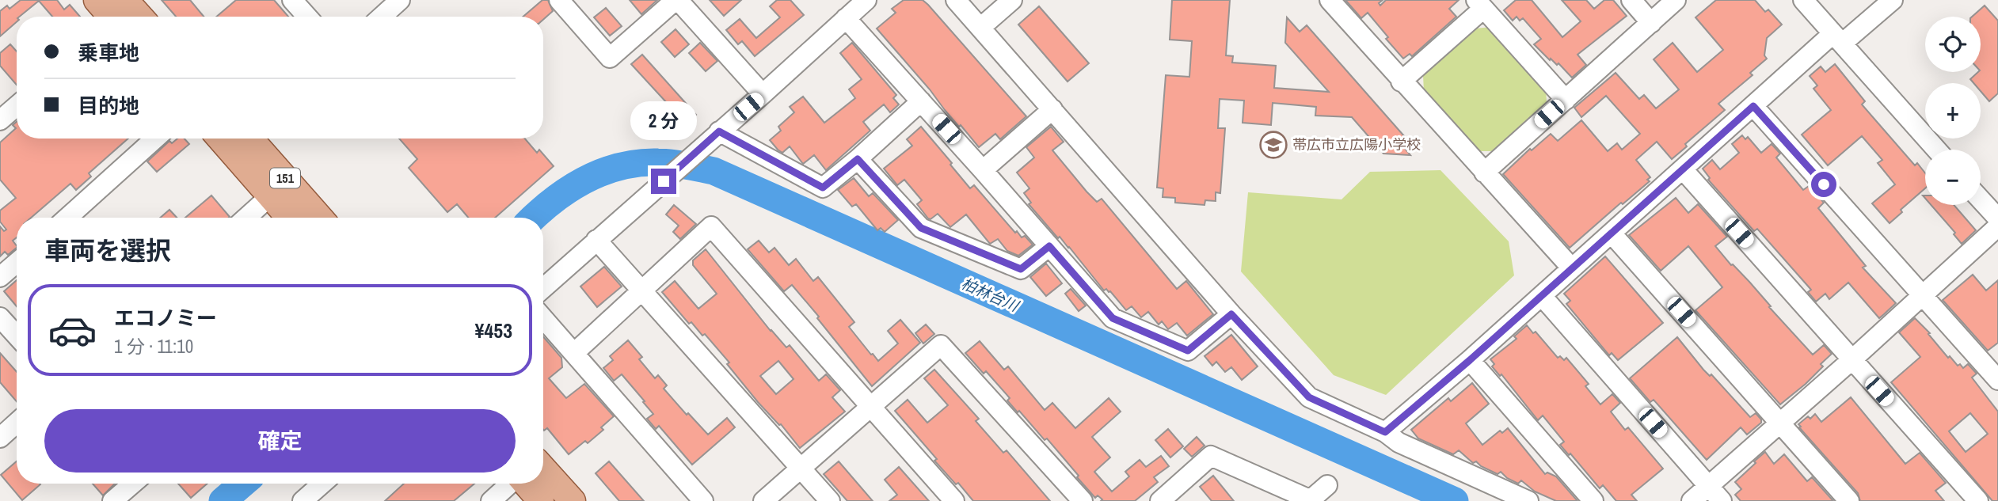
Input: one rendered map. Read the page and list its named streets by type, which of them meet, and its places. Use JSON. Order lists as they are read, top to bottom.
{
  "streets": {
    "main road": ["151"]
  },
  "water": ["柏林台川"],
  "places": {
    "school or university": ["帯広市立広陽小学校"]
  },
  "page": {
    "map_buttons": ["+", "−"],
    "banner": ["乗車地", "目的地"],
    "bubble": "2 分",
    "heading": "車両を選択",
    "list": [
      {
        "name": "エコノミー",
        "note": "1 分 · 11:10",
        "value": "¥453"
      }
    ],
    "buttons": "確定"
  }
}
